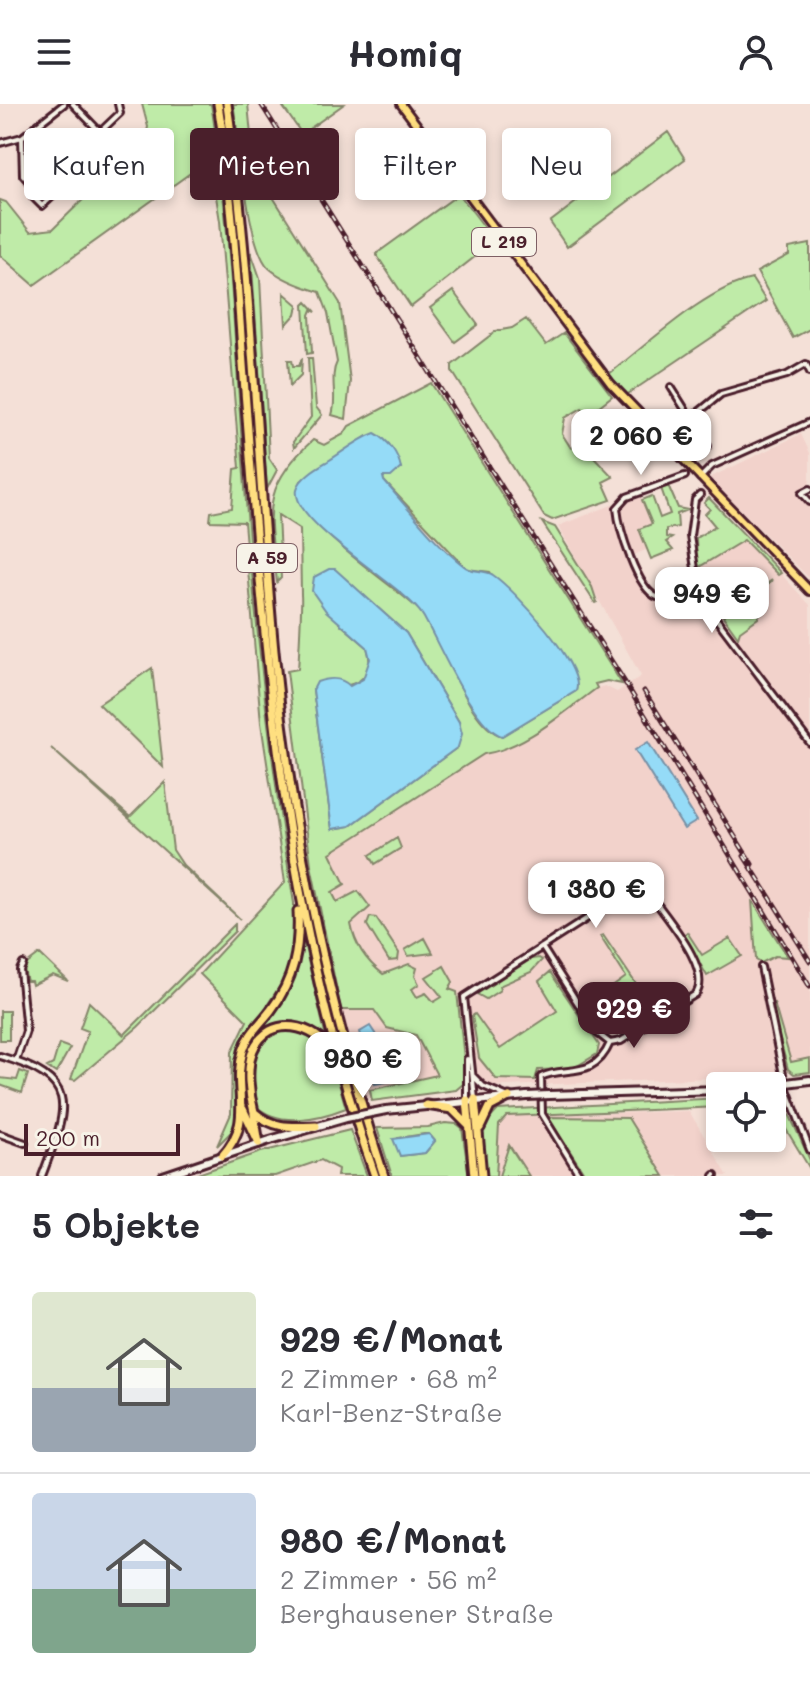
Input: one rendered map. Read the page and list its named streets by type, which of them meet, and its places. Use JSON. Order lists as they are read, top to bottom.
{
  "streets": {
    "highway": ["A 59"],
    "main road": ["L 219"]
  },
  "scale_bar": "200 m",
  "page": {
    "header": "Homiq",
    "chip": [
      "Kaufen",
      "Mieten",
      "Filter",
      "Neu"
    ],
    "price": [
      "2 060 €",
      "949 €",
      "1 380 €",
      "929 €",
      "980 €"
    ],
    "scale": "200 m",
    "heading": "5 Objekte",
    "list": [
      {
        "name": "929 €/Monat",
        "note": "2 Zimmer · 68 m² · Karl-Benz-Straße"
      },
      {
        "name": "980 €/Monat",
        "note": "2 Zimmer · 56 m² · Berghausener Straße"
      }
    ]
  }
}
